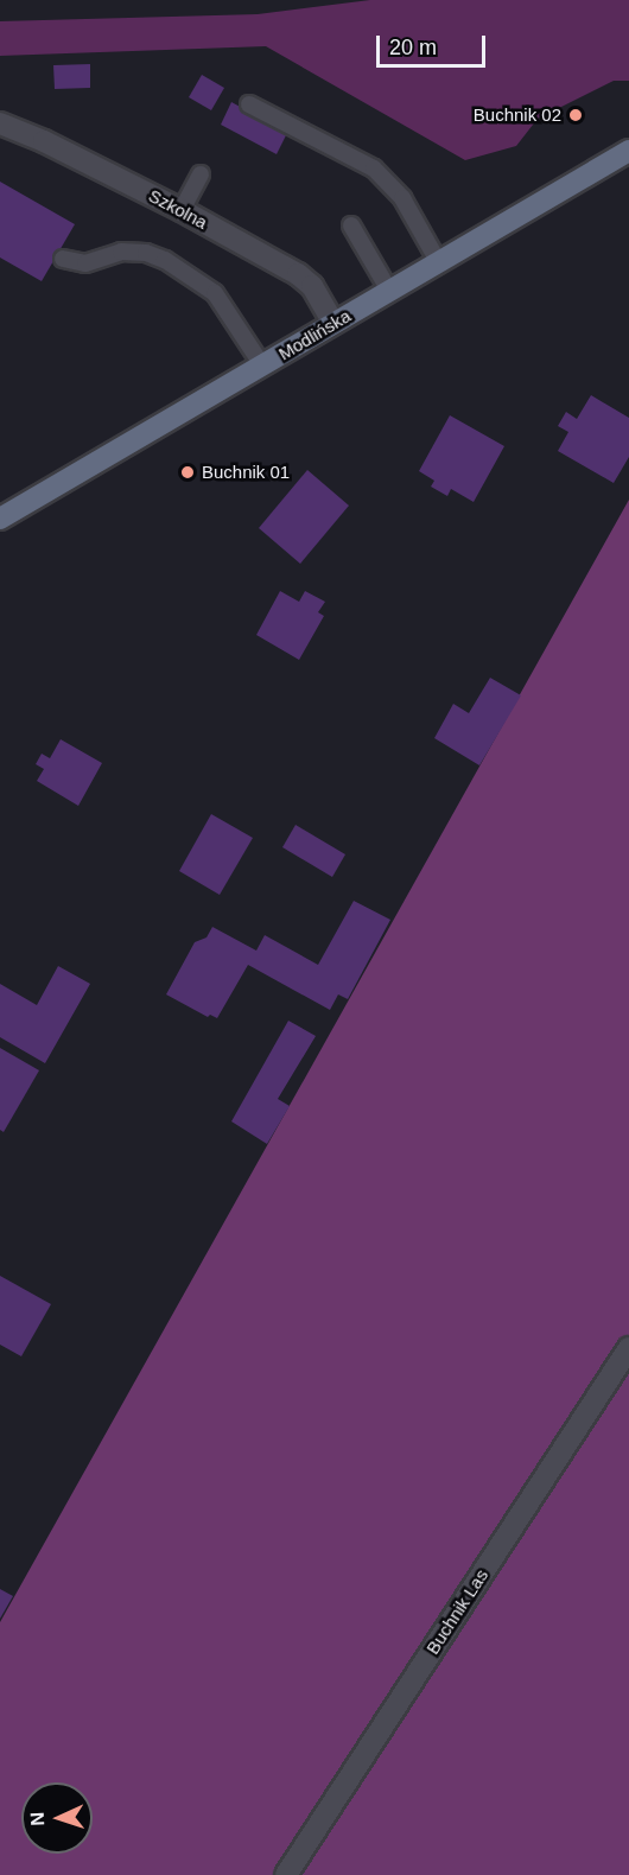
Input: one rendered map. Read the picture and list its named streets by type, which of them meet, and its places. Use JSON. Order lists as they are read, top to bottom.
{
  "streets": {
    "main road": ["Modlińska"],
    "street": ["Szkolna", "Buchnik Las"]
  },
  "crossings": [
    ["Szkolna", "Modlińska"]
  ],
  "places": ["Buchnik 02", "Buchnik 01"],
  "scale_bar": "20 m",
  "north": "left"
}
